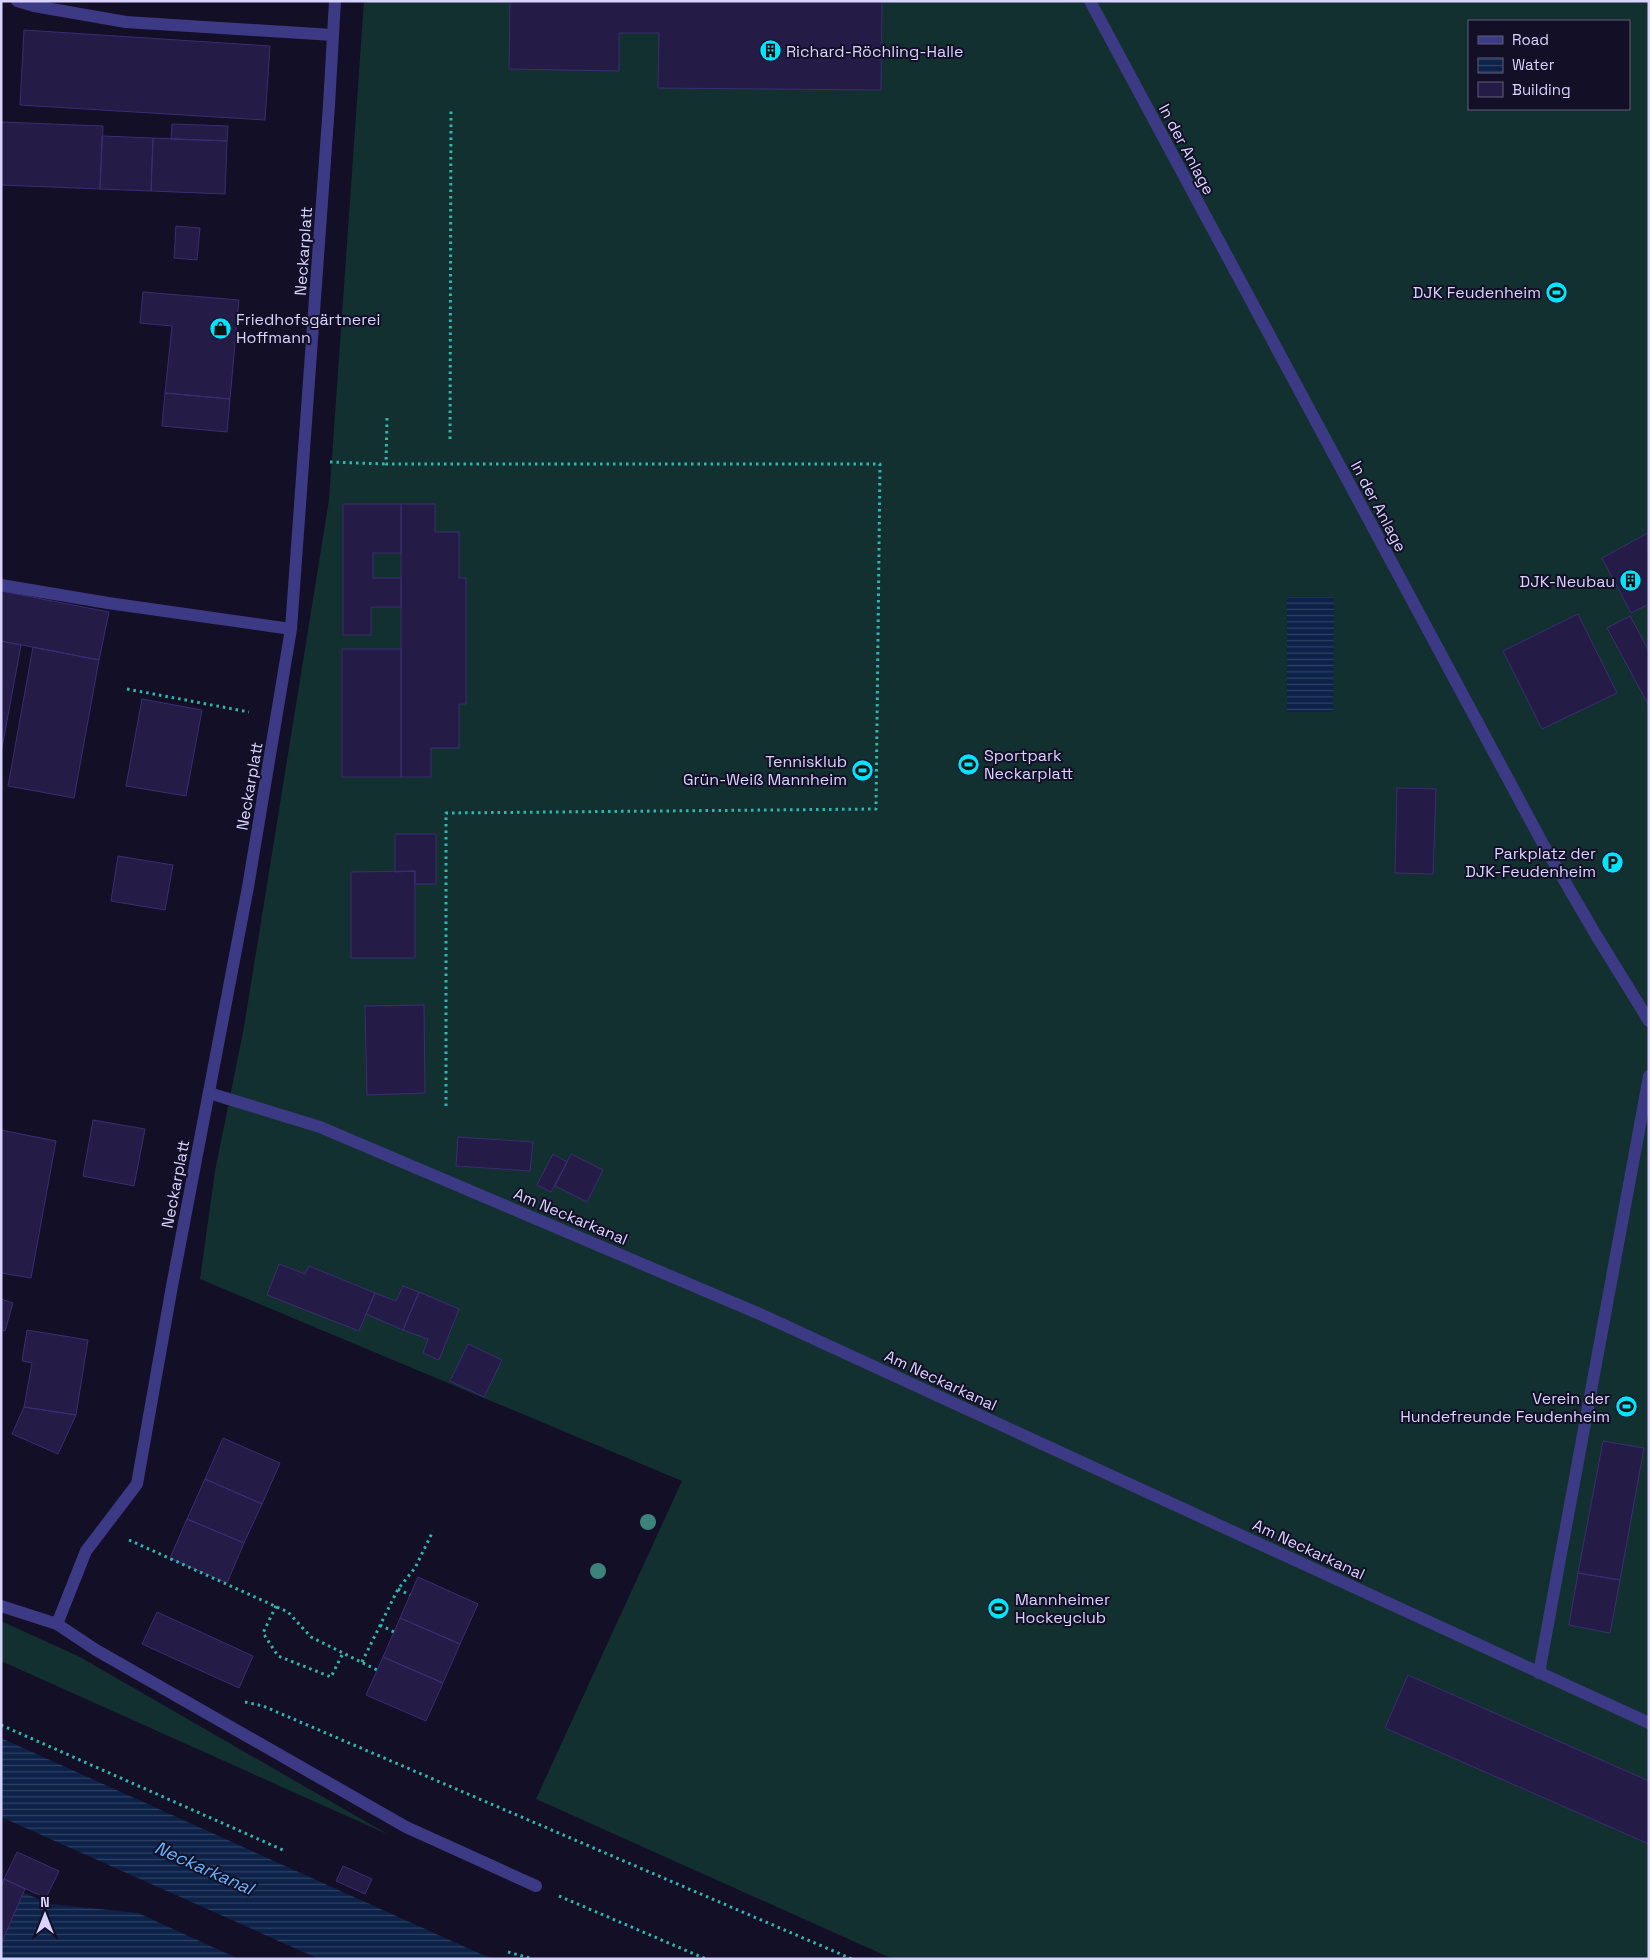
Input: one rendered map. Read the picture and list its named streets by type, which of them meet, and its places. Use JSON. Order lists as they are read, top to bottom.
{
  "streets": {
    "street": ["In der Anlage", "Neckarplatt", "Am Neckarkanal"]
  },
  "crossings": [
    ["Neckarplatt", "Am Neckarkanal"]
  ],
  "water": ["Neckarkanal"],
  "places": {
    "building": ["Richard-Röchling-Halle", "DJK-Neubau"],
    "sports": [
      "DJK Feudenheim",
      "Sportpark Neckarplatt",
      "Tennisklub Grün-Weiß Mannheim",
      "Verein der Hundefreunde Feudenheim",
      "Mannheimer Hockeyclub"
    ],
    "shop": ["Friedhofsgärtnerei Hoffmann"],
    "parking": ["Parkplatz der DJK-Feudenheim"]
  },
  "legend": ["Road", "Water", "Building"],
  "north": "top"
}
